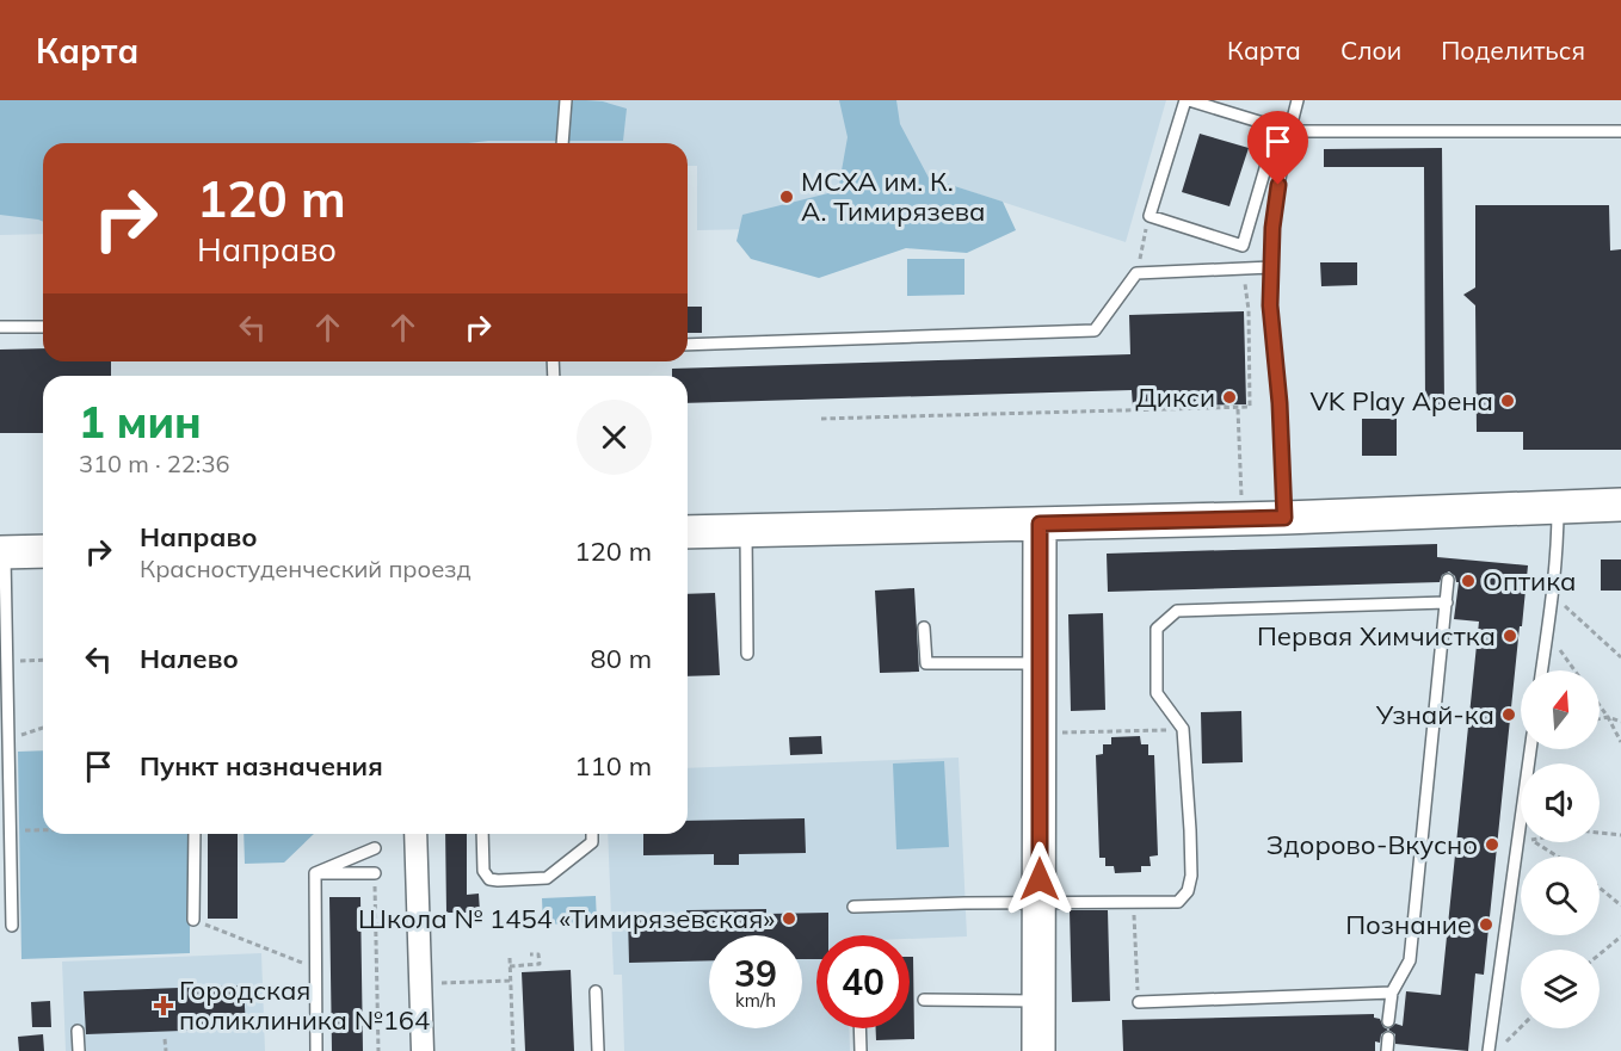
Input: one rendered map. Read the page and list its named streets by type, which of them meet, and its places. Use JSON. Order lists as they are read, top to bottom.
{
  "places": {
    "other": [
      "МСХА им. К. А. Тимирязева",
      "Дикси",
      "VK Play Арена",
      "Оптика",
      "Первая Химчистка",
      "Узнай-ка",
      "Здорово-Вкусно",
      "Школа № 1454 «Тимирязевская»",
      "Познание"
    ],
    "health": ["Городская поликлиника №164"]
  },
  "north": "top",
  "page": {
    "header": "Карта",
    "nav": ["Карта", "Слои", "Поделиться"],
    "turn": ["120 m", "Направо"],
    "heading": ["1 мин", "310 m · 22:36"],
    "list": [
      {
        "name": "Направо",
        "note": "Красностуденческий проезд",
        "value": "120 m"
      },
      {
        "name": "Налево",
        "value": "80 m"
      },
      {
        "name": "Пункт назначения",
        "value": "110 m"
      }
    ],
    "speed": "39 km/h",
    "limit": "40"
  }
}
